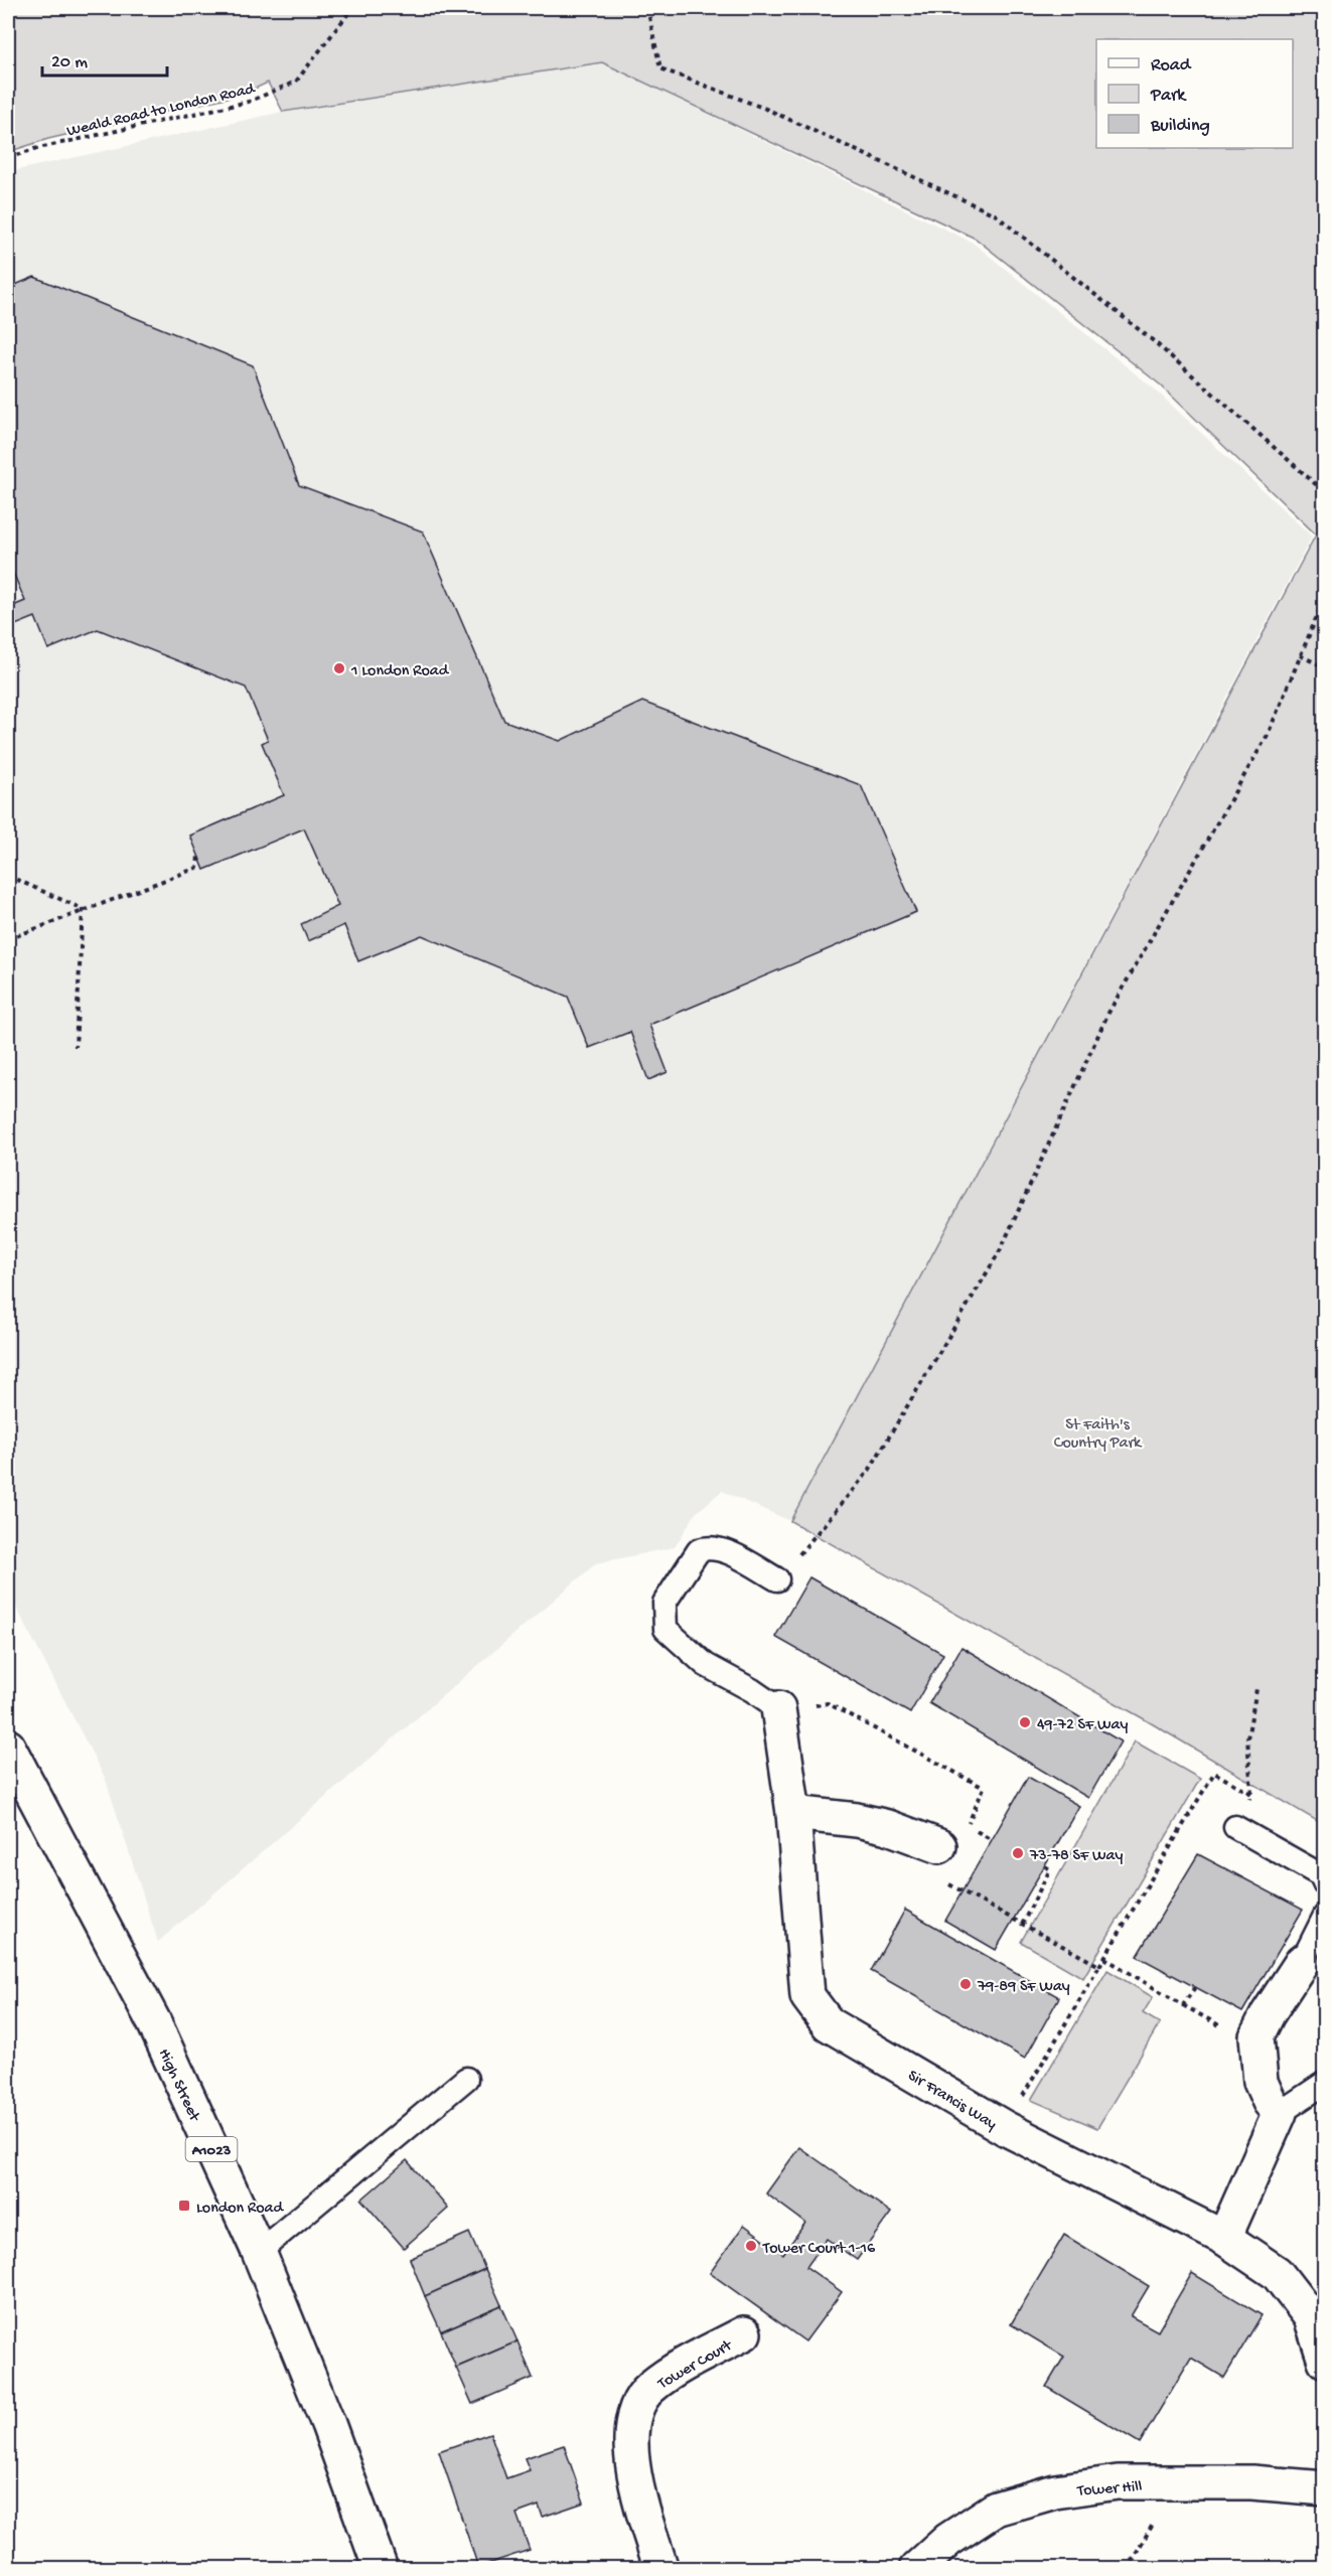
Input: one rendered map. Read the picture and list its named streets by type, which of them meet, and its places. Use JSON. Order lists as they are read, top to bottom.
{
  "streets": {
    "street": [
      "High Street",
      "Sir Francis Way",
      "A1023",
      "Tower Court",
      "Tower Hill"
    ],
    "path": ["Weald Road to London Road"]
  },
  "parks": ["St Faith's Country Park"],
  "places": {
    "other": [
      "1 London Road",
      "49-72 SF Way",
      "73-78 SF Way",
      "79-89 SF Way",
      "Tower Court 1-16"
    ],
    "transit": ["London Road"]
  },
  "legend": ["Road", "Park", "Building"],
  "scale_bar": "20 m"
}
